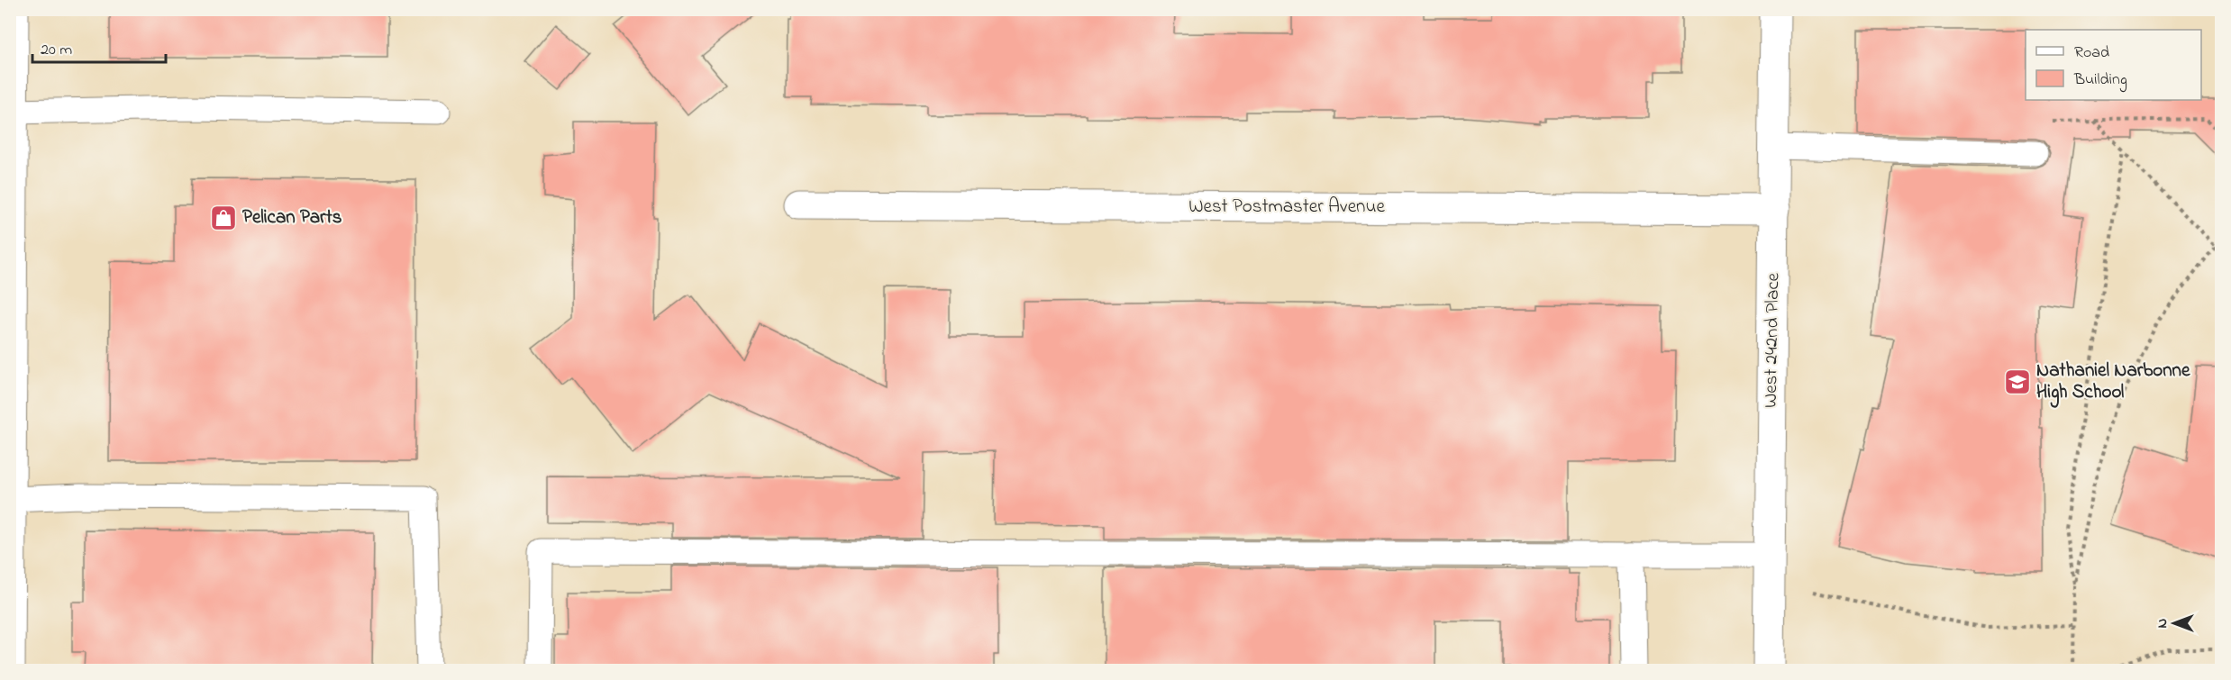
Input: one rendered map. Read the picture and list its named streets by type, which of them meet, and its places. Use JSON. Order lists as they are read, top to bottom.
{
  "streets": {
    "street": ["West Postmaster Avenue", "West 242nd Place"]
  },
  "crossings": [
    ["West Postmaster Avenue", "West 242nd Place"]
  ],
  "places": {
    "shop": ["Pelican Parts"],
    "school or university": ["Nathaniel Narbonne High School"]
  },
  "legend": ["Road", "Building"],
  "scale_bar": "20 m",
  "north": "left"
}
